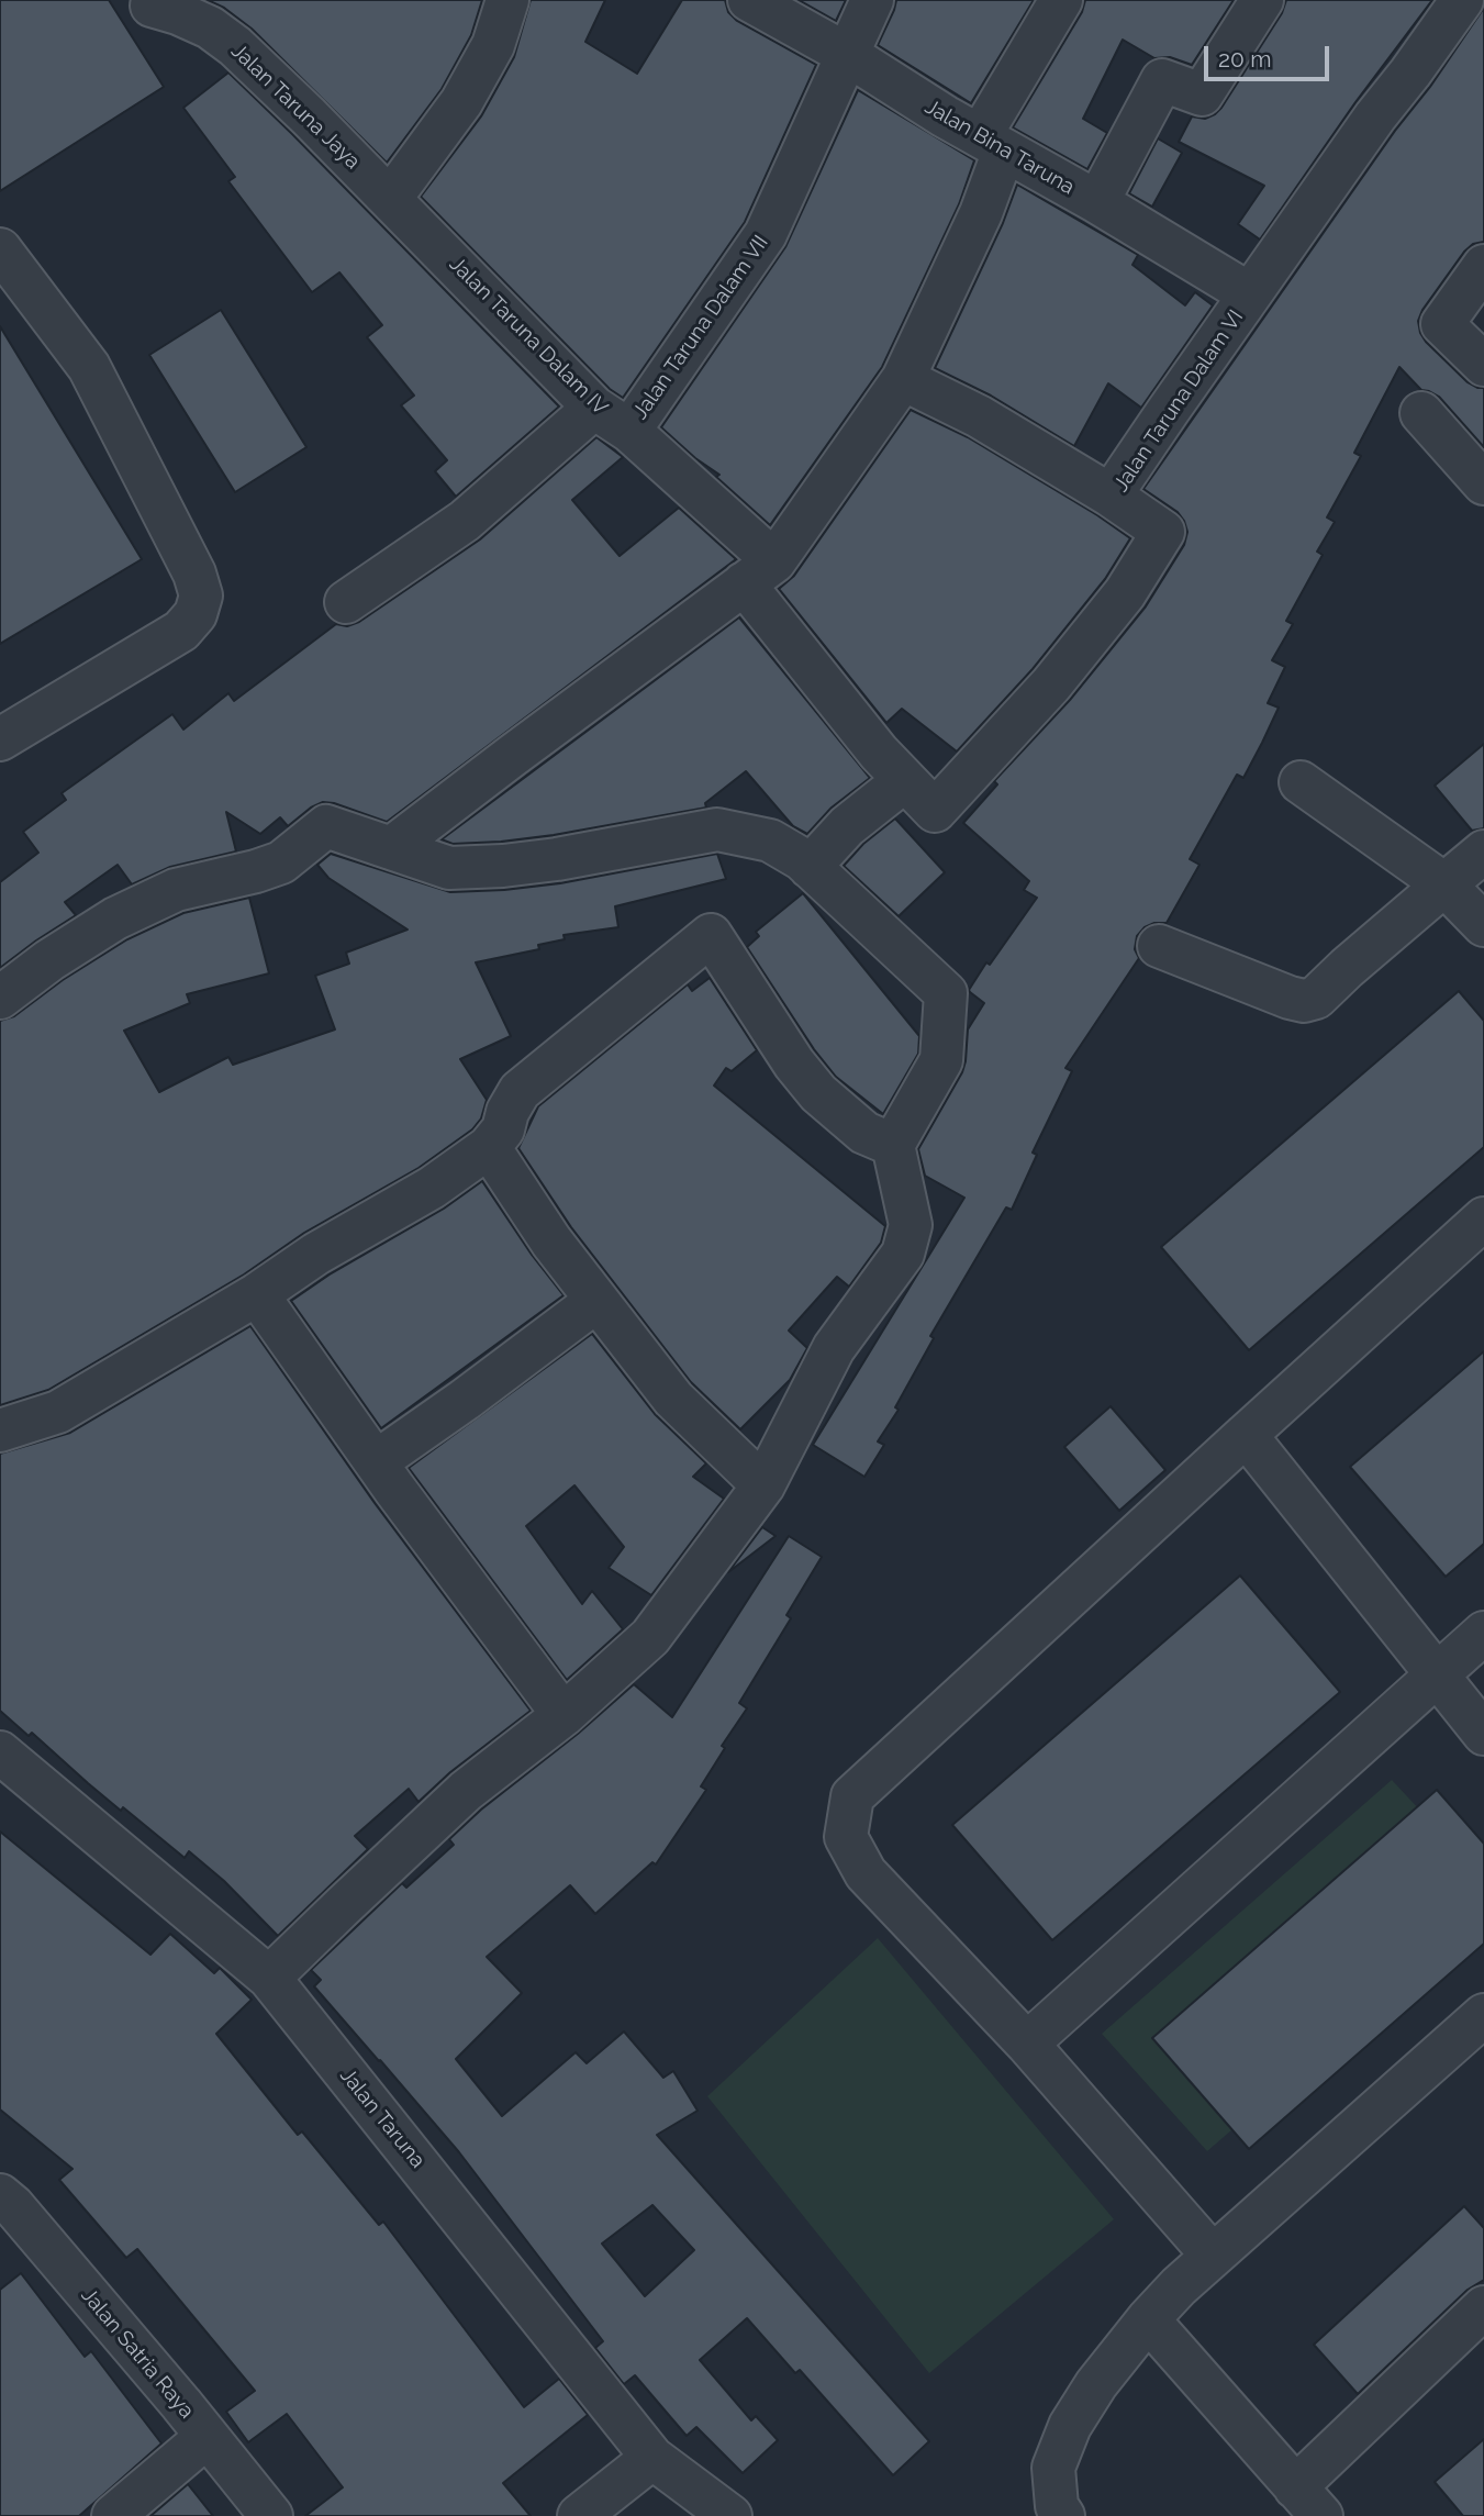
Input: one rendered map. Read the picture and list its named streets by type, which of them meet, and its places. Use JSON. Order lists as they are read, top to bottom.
{
  "streets": {
    "street": [
      "Jalan Taruna Jaya",
      "Jalan Bina Taruna",
      "Jalan Taruna Dalam VII",
      "Jalan Taruna Dalam IV",
      "Jalan Taruna Dalam VI",
      "Jalan Taruna",
      "Jalan Satria Raya"
    ]
  },
  "crossings": [
    ["Jalan Taruna Jaya", "Jalan Taruna Dalam IV"],
    ["Jalan Bina Taruna", "Jalan Taruna Dalam VII"],
    ["Jalan Bina Taruna", "Jalan Taruna Dalam VI"],
    ["Jalan Taruna Dalam VII", "Jalan Taruna Dalam IV"],
    ["Jalan Taruna Dalam IV", "Jalan Taruna Dalam VI"]
  ],
  "scale_bar": "20 m"
}
